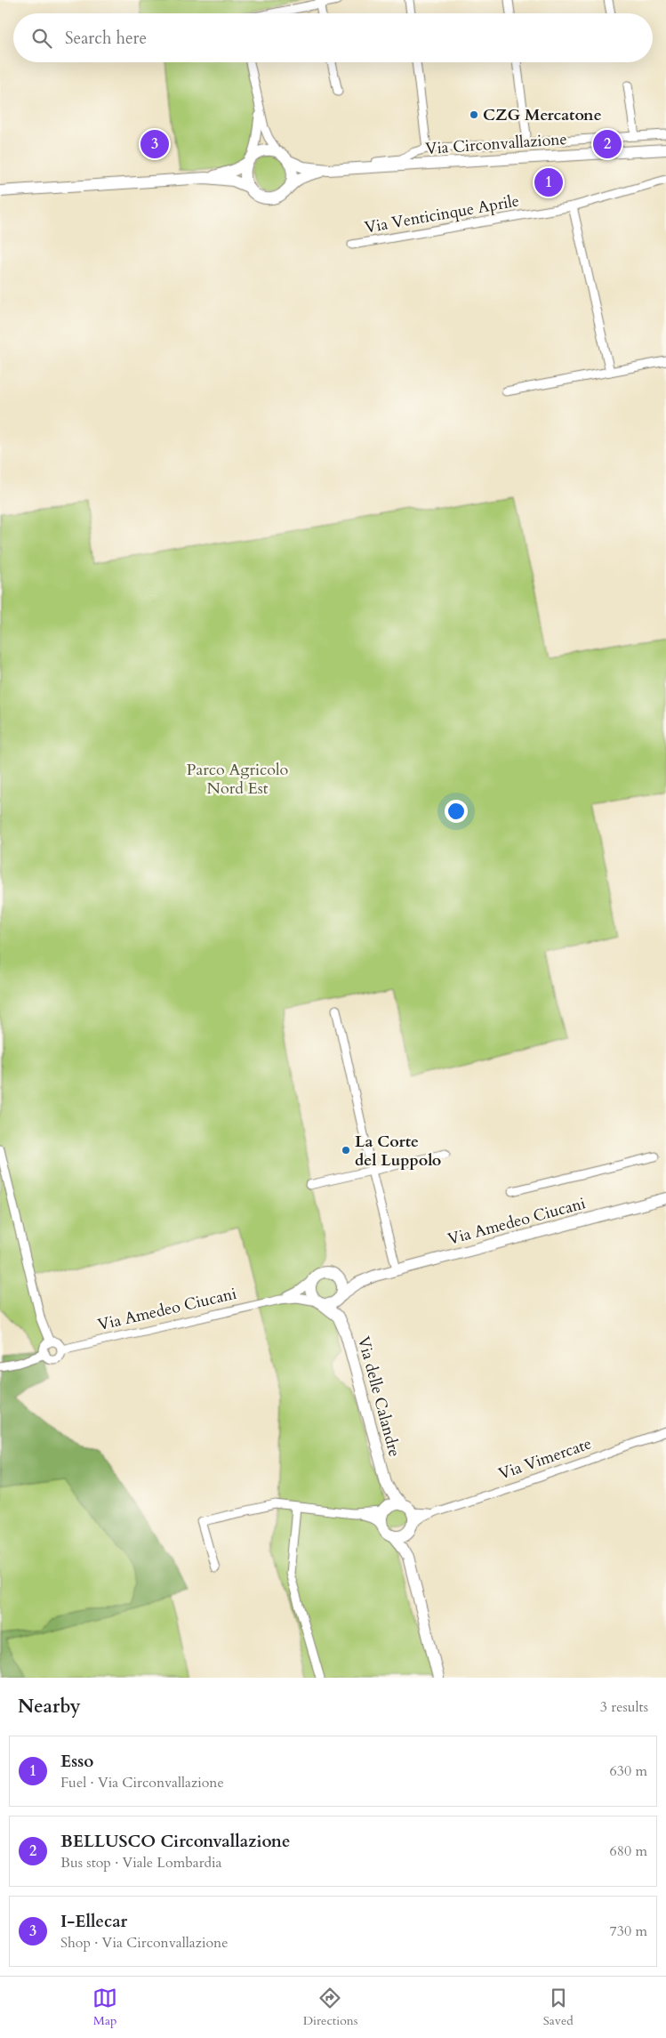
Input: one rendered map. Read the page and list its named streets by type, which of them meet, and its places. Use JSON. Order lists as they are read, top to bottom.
{
  "streets": {
    "main road": ["Via Circonvallazione", "Via Amedeo Ciucani", "Via delle Calandre"],
    "street": ["Via Venticinque Aprile", "Via Vimercate"]
  },
  "crossings": [
    ["Via Amedeo Ciucani", "Via delle Calandre"],
    ["Via delle Calandre", "Via Vimercate"]
  ],
  "parks": ["Parco Agricolo Nord Est"],
  "places": ["CZG Mercatone", "La Corte del Luppolo"],
  "page": {
    "search": "Search here",
    "pins": ["2", "3", "1"],
    "heading": ["Nearby", "3 results"],
    "list": [
      {
        "mark": "1",
        "name": "Esso",
        "note": "Fuel · Via Circonvallazione",
        "value": "630 m"
      },
      {
        "mark": "2",
        "name": "BELLUSCO Circonvallazione",
        "note": "Bus stop · Viale Lombardia",
        "value": "680 m"
      },
      {
        "mark": "3",
        "name": "I-Ellecar",
        "note": "Shop · Via Circonvallazione",
        "value": "730 m"
      }
    ],
    "nav": ["Map", "Directions", "Saved"]
  }
}
